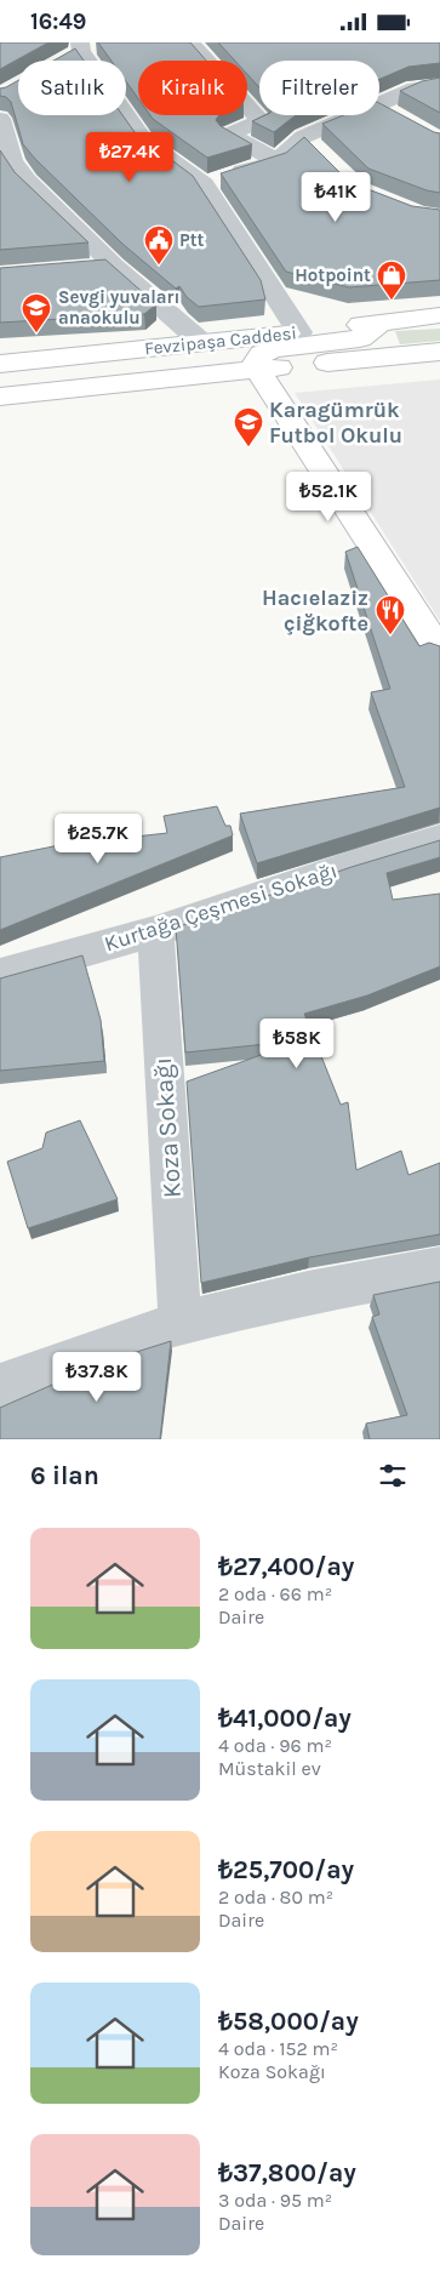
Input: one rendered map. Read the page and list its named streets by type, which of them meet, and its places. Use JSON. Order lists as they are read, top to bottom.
{
  "streets": {
    "main road": ["Fevzipaşa Caddesi"],
    "street": ["Kurtağa Çeşmesi Sokağı", "Koza Sokağı"]
  },
  "crossings": [
    ["Kurtağa Çeşmesi Sokağı", "Koza Sokağı"]
  ],
  "places": {
    "public building": ["Ptt"],
    "shop": ["Hotpoint"],
    "school or university": ["Sevgi yuvaları anaokulu", "Karagümrük Futbol Okulu"],
    "restaurant": ["Hacıelaziz çiğkofte"]
  },
  "page": {
    "status": "16:49",
    "chip": ["Satılık", "Kiralık", "Filtreler"],
    "price": [
      "₺27.4K",
      "₺41K",
      "₺52.1K",
      "₺25.7K",
      "₺58K",
      "₺37.8K"
    ],
    "heading": "6 ilan",
    "list": [
      {
        "name": "₺27,400/ay",
        "note": "2 oda · 66 m² · Daire"
      },
      {
        "name": "₺41,000/ay",
        "note": "4 oda · 96 m² · Müstakil ev"
      },
      {
        "name": "₺25,700/ay",
        "note": "2 oda · 80 m² · Daire"
      },
      {
        "name": "₺58,000/ay",
        "note": "4 oda · 152 m² · Koza Sokağı"
      },
      {
        "name": "₺37,800/ay",
        "note": "3 oda · 95 m² · Daire"
      }
    ]
  }
}
